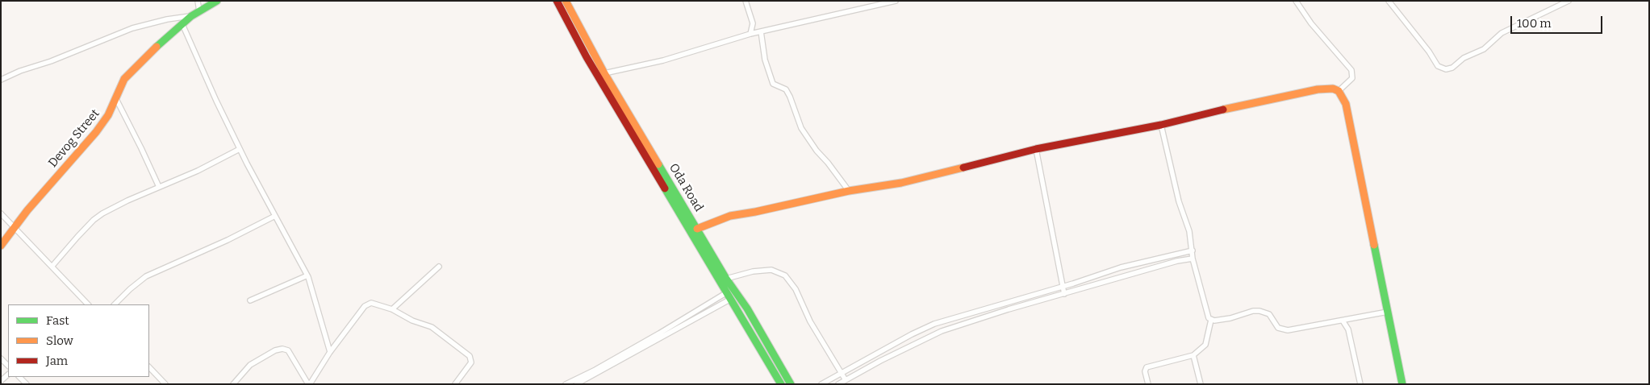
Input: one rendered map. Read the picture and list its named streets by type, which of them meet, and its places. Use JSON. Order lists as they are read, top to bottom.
{
  "streets": {
    "street": ["Devog Street", "Oda Road"]
  },
  "legend": ["Fast", "Slow", "Jam"],
  "scale_bar": "100 m"
}
